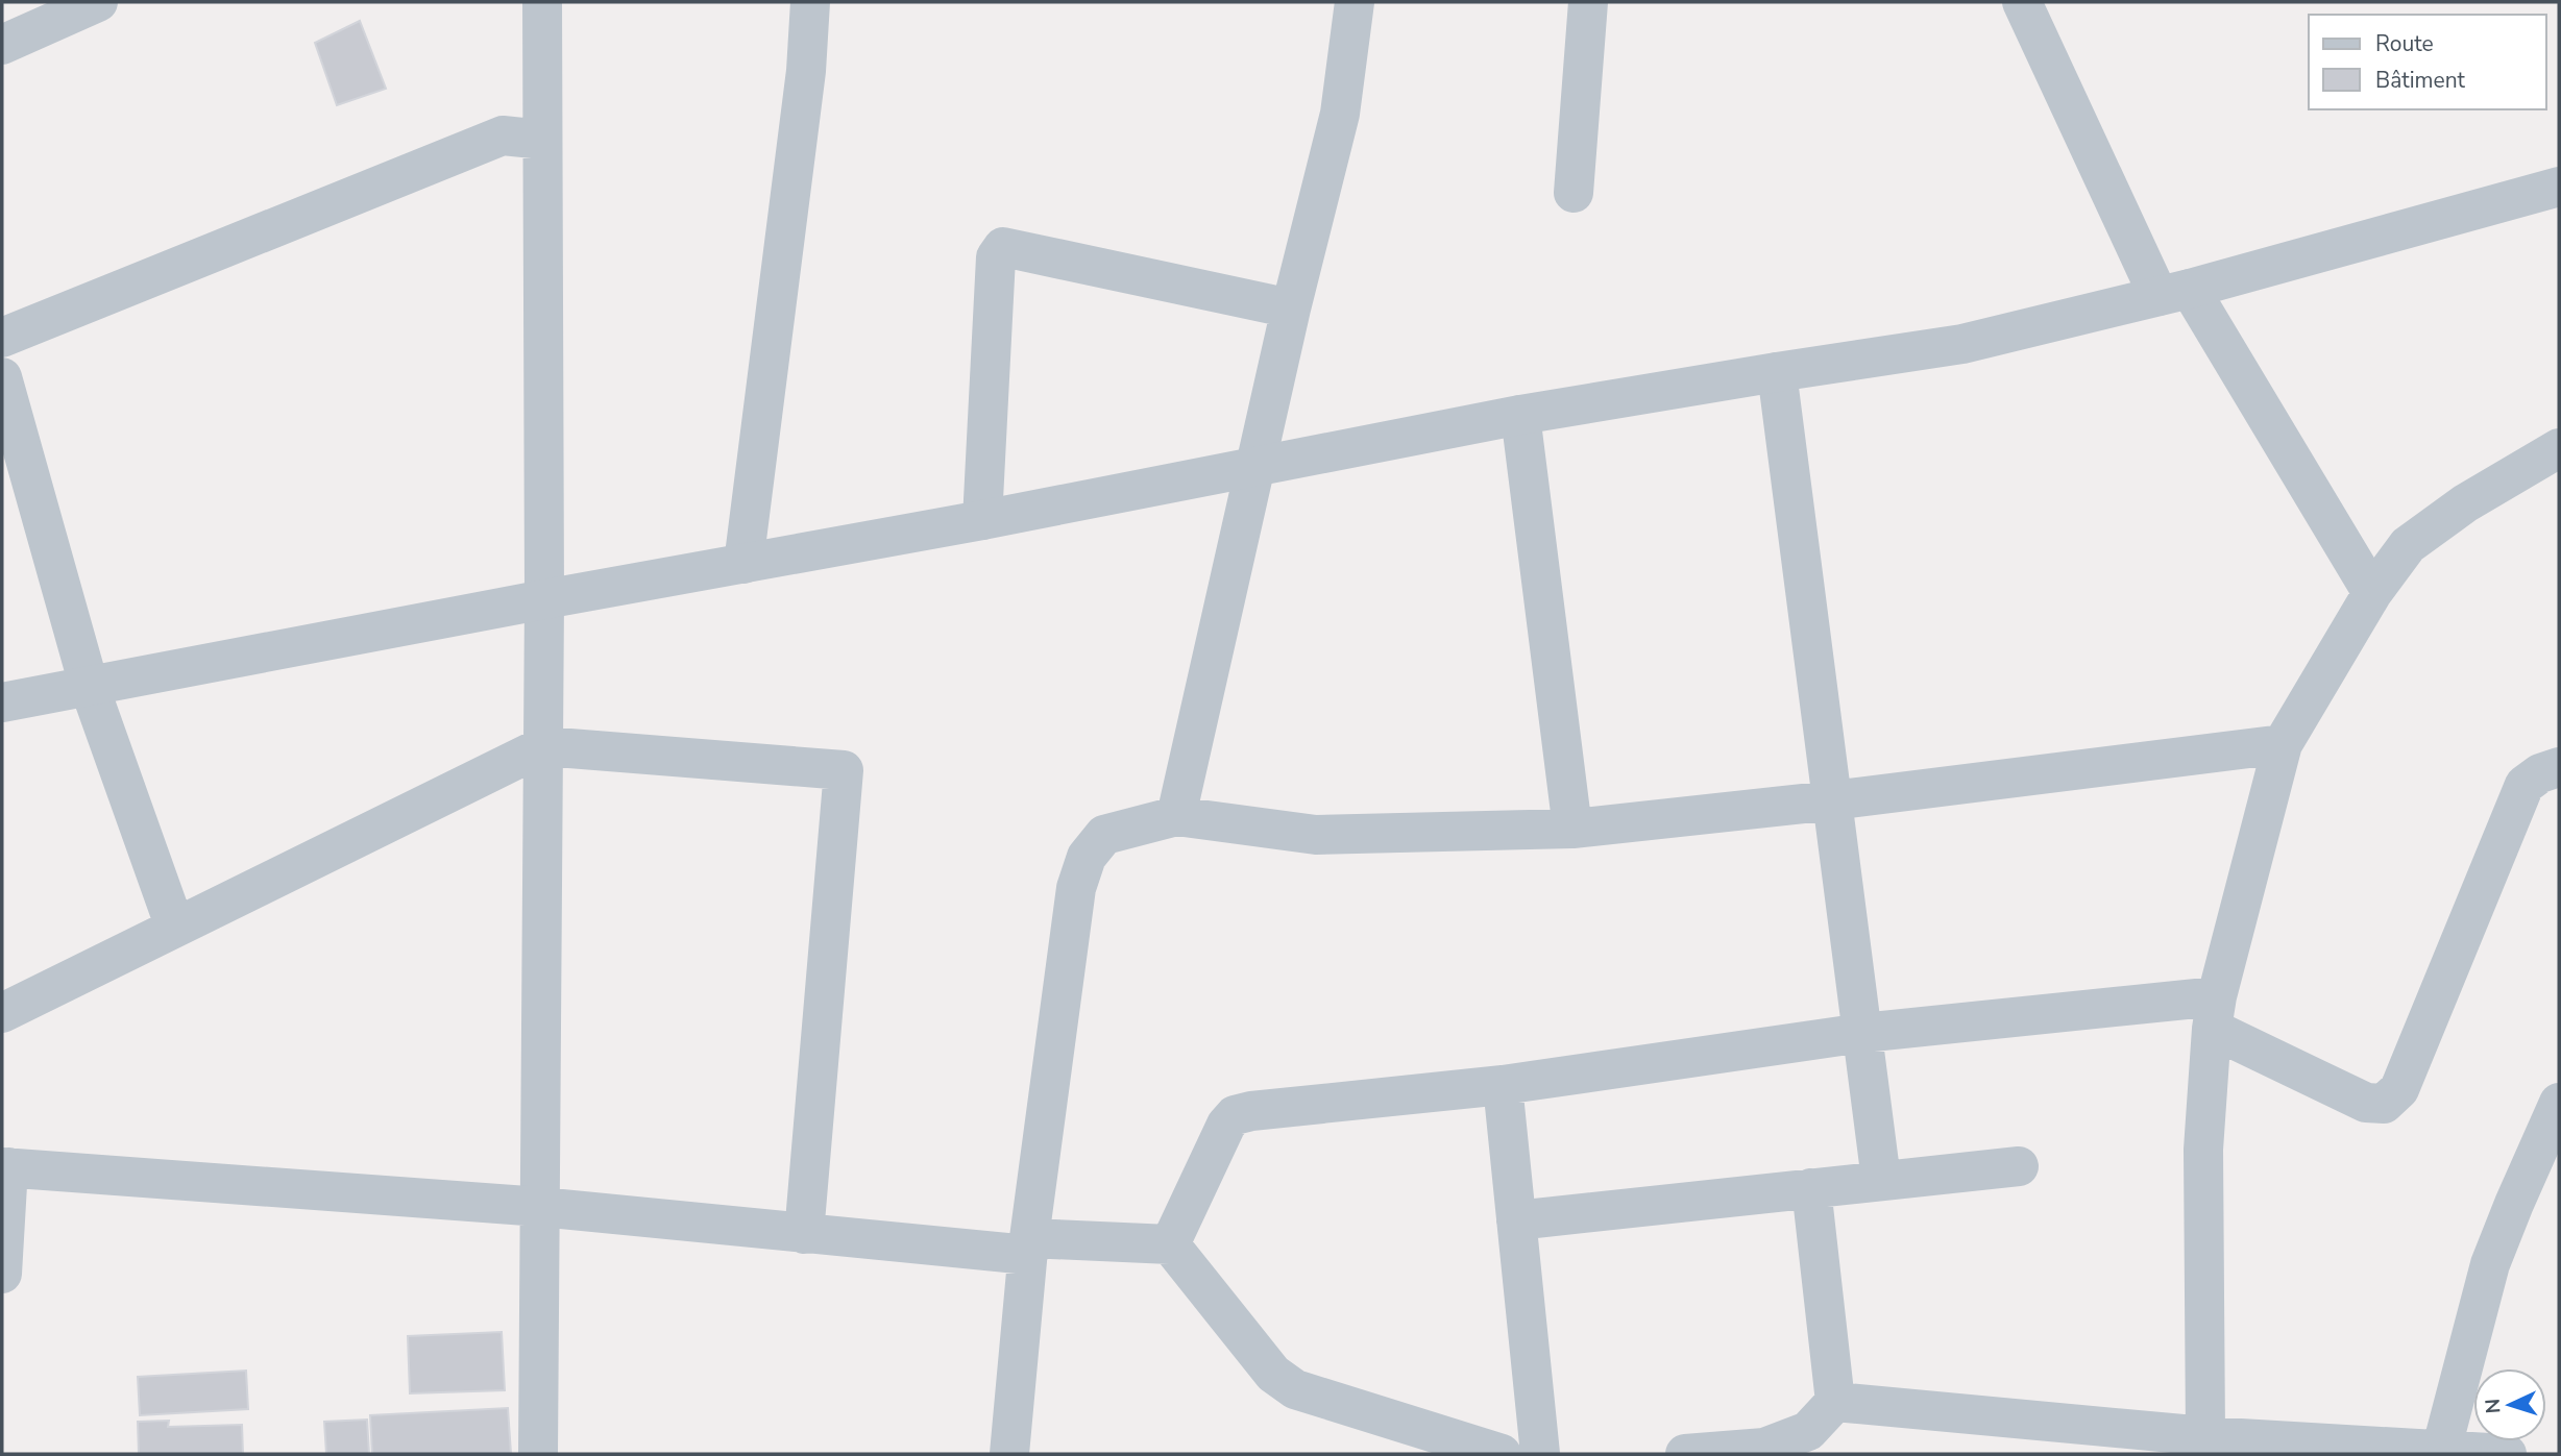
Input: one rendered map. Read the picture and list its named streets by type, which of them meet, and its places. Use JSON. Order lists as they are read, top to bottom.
{
  "legend": ["Route", "Bâtiment"],
  "north": "left"
}
